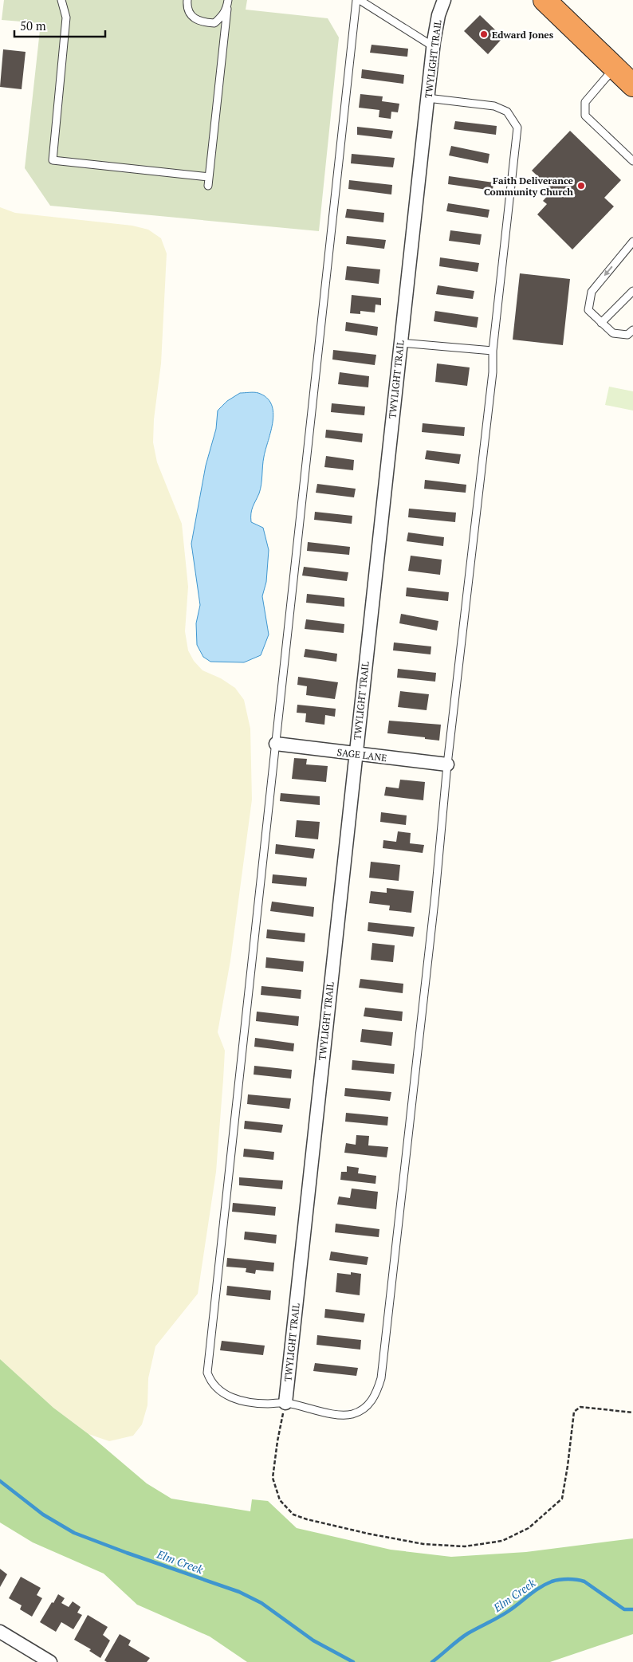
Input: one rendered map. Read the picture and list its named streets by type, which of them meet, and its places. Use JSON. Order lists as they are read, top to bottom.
{
  "streets": {
    "street": ["TWYLIGHT TRAIL", "SAGE LANE"]
  },
  "crossings": [
    ["TWYLIGHT TRAIL", "SAGE LANE"]
  ],
  "water": ["Elm Creek"],
  "places": ["Edward Jones", "Faith Deliverance Community Church"],
  "scale_bar": "50 m"
}
